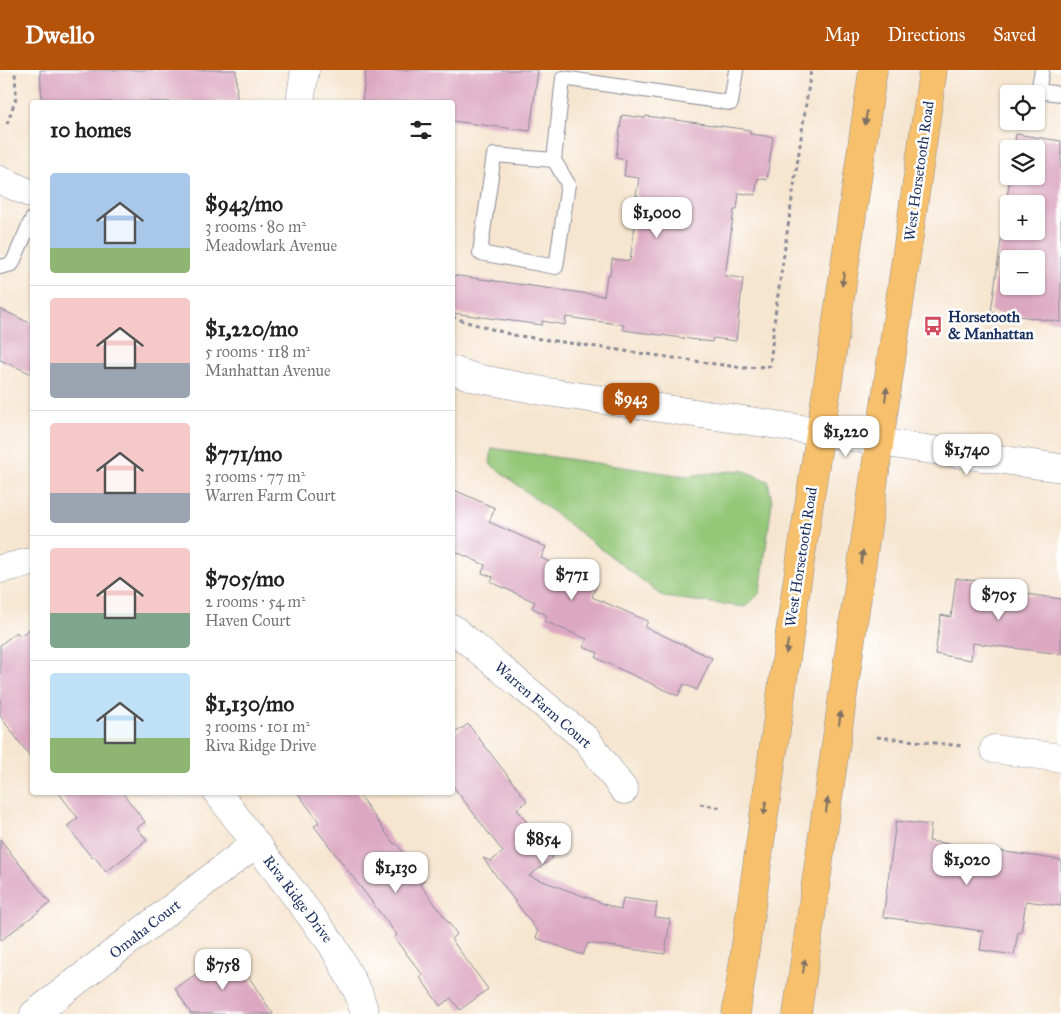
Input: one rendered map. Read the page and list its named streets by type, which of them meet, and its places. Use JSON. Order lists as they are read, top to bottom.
{
  "streets": {
    "main road": ["West Horsetooth Road"],
    "street": ["Warren Farm Court", "Riva Ridge Drive", "Omaha Court"]
  },
  "crossings": [
    ["Riva Ridge Drive", "Omaha Court"]
  ],
  "places": {
    "bus stop": ["Horsetooth & Manhattan"]
  },
  "page": {
    "header": "Dwello",
    "nav": ["Map", "Directions", "Saved"],
    "map_buttons": ["+", "−"],
    "heading": "10 homes",
    "list": [
      {
        "name": "$943/mo",
        "note": "3 rooms · 80 m² · Meadowlark Avenue"
      },
      {
        "name": "$1,220/mo",
        "note": "5 rooms · 118 m² · Manhattan Avenue"
      },
      {
        "name": "$771/mo",
        "note": "3 rooms · 77 m² · Warren Farm Court"
      },
      {
        "name": "$705/mo",
        "note": "2 rooms · 54 m² · Haven Court"
      },
      {
        "name": "$1,130/mo",
        "note": "3 rooms · 101 m² · Riva Ridge Drive"
      }
    ],
    "price": [
      "$1,000",
      "$943",
      "$1,220",
      "$1,740",
      "$771",
      "$705",
      "$854",
      "$1,020",
      "$1,130",
      "$758"
    ]
  }
}
